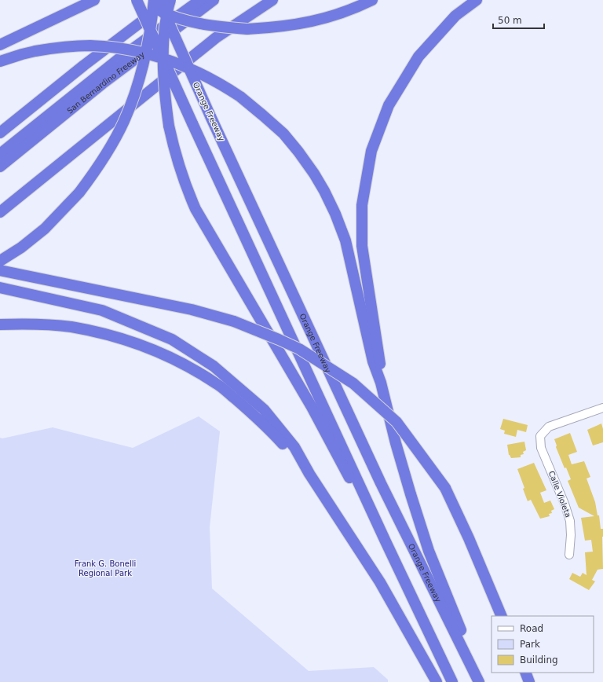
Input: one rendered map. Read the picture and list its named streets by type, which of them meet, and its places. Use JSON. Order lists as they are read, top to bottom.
{
  "streets": {
    "highway": ["San Bernardino Freeway", "Orange Freeway"],
    "street": ["Calle Violeta"]
  },
  "parks": ["Frank G. Bonelli Regional Park"],
  "legend": ["Road", "Park", "Building"],
  "scale_bar": "50 m"
}
